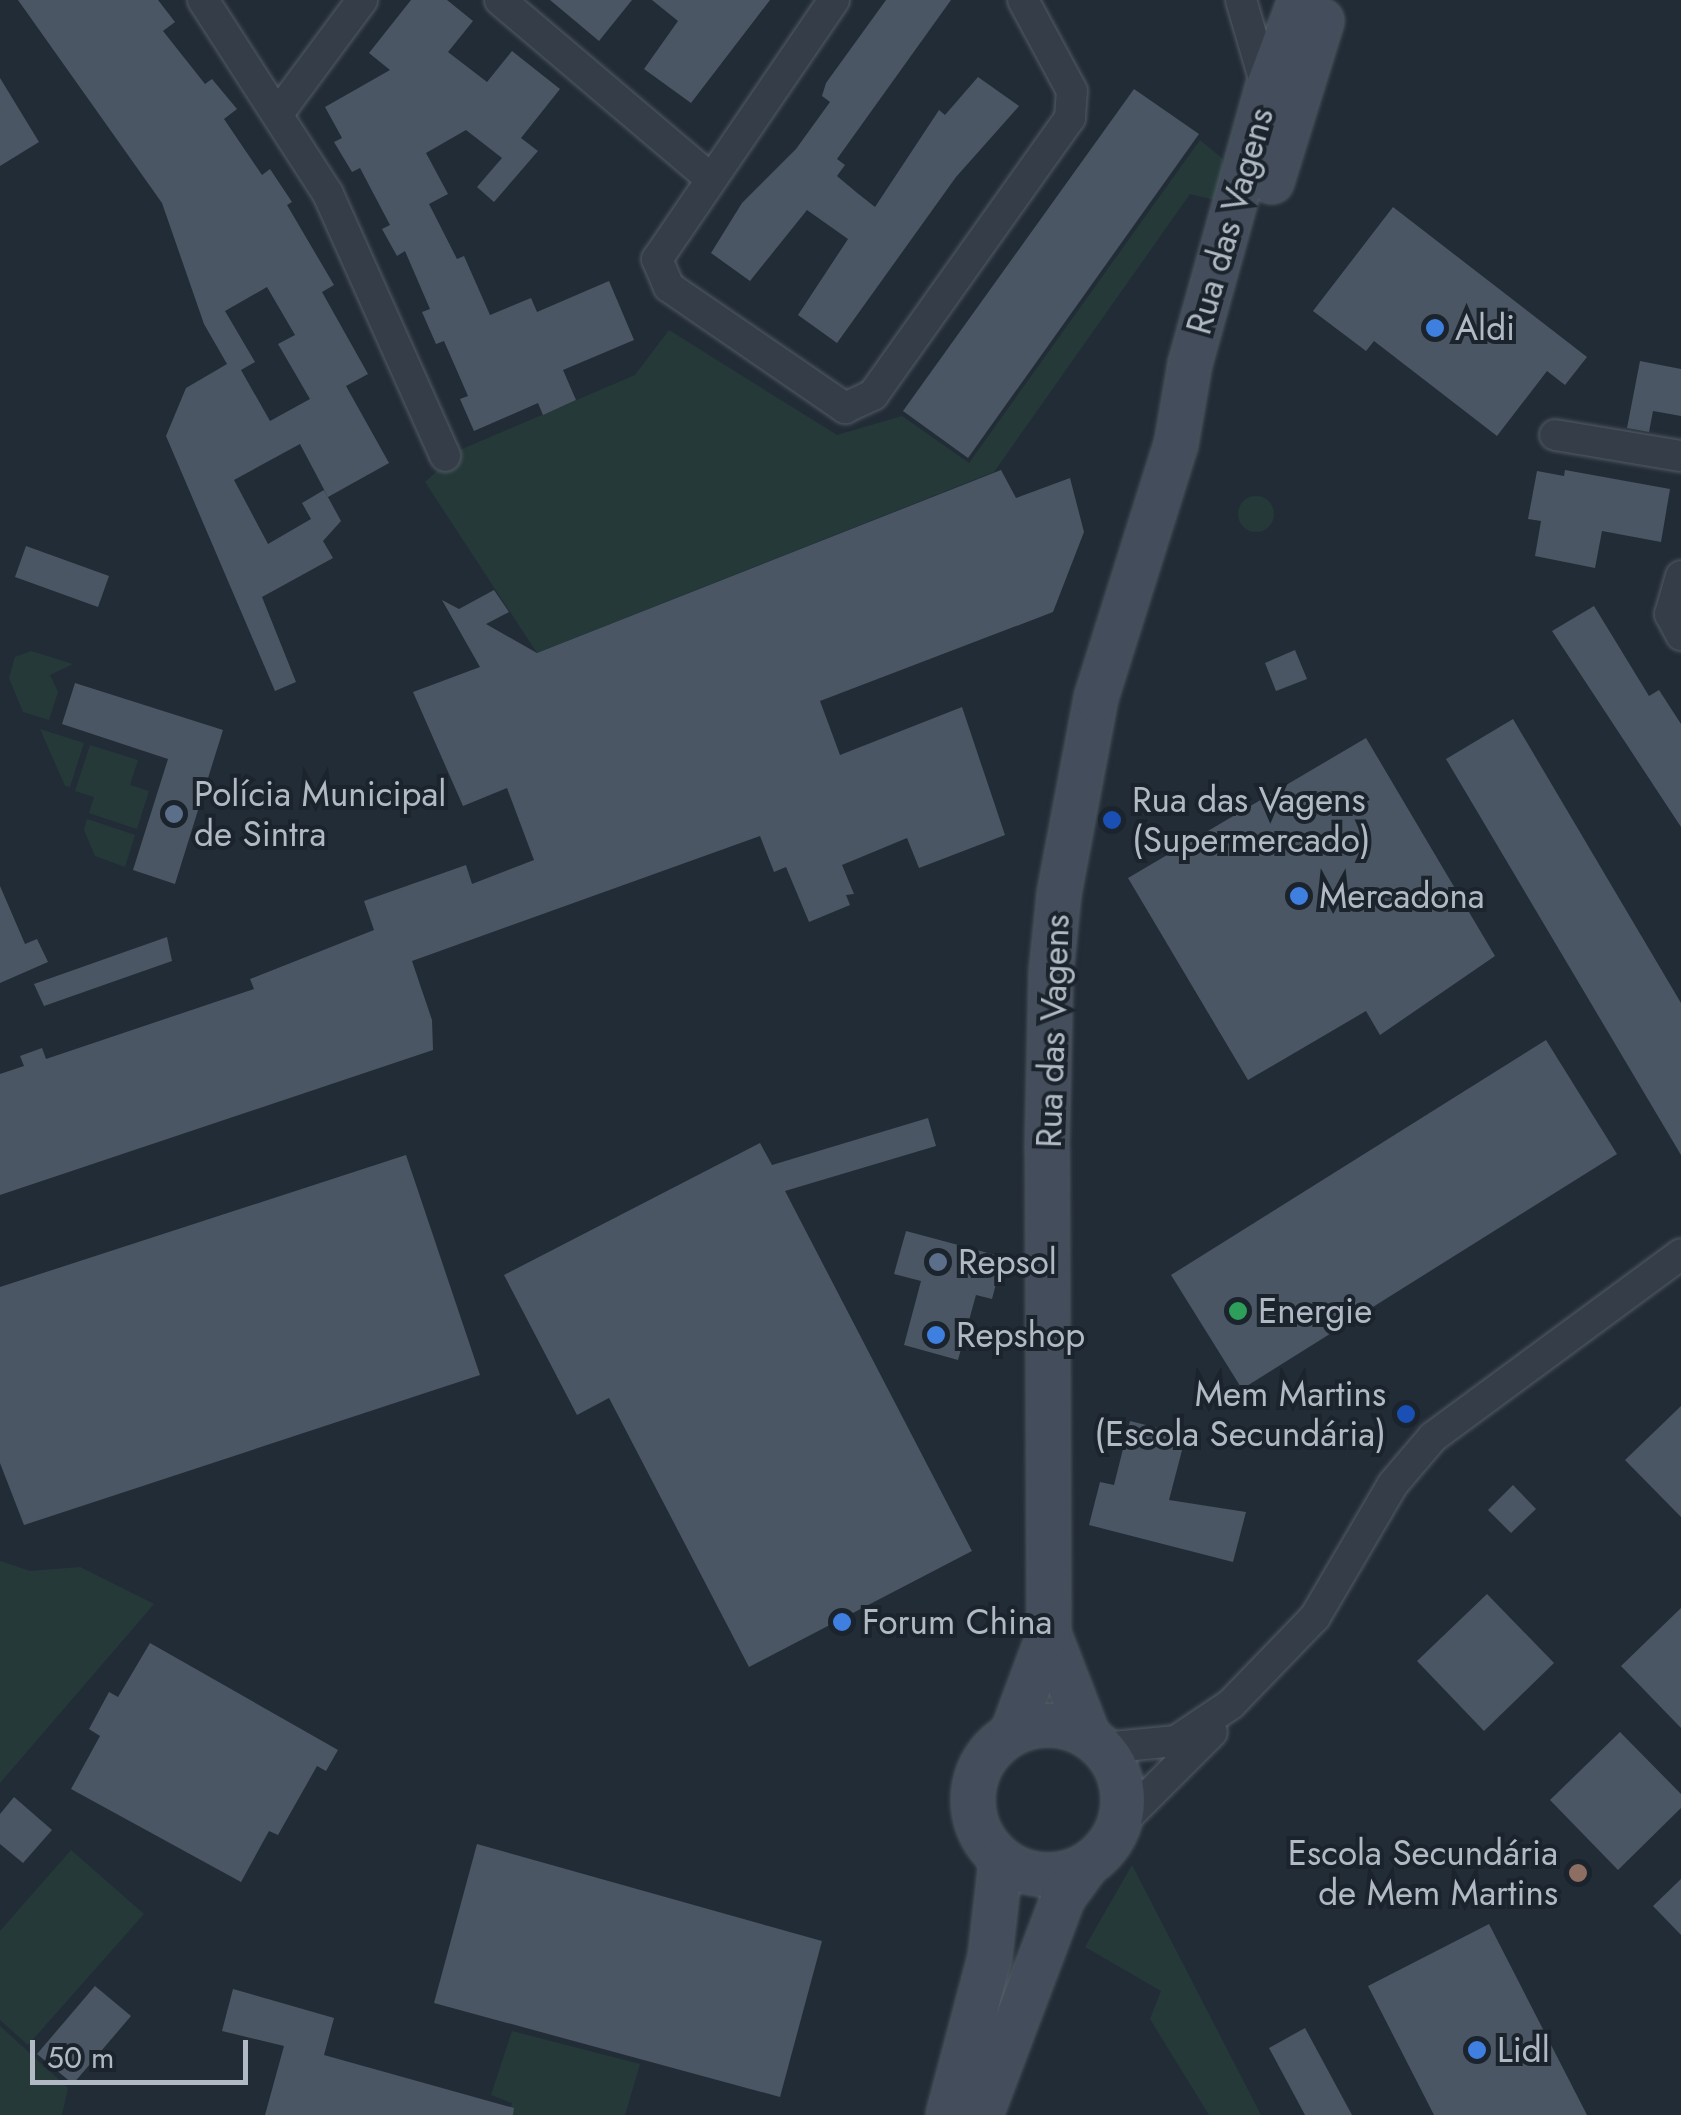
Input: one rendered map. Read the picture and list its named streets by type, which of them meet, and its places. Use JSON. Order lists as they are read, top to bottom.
{
  "streets": {
    "street": ["Rua das Vagens"]
  },
  "places": [
    "Aldi",
    "Polícia Municipal de Sintra",
    "Rua das Vagens (Supermercado)",
    "Mercadona",
    "Repsol",
    "Energie",
    "Repshop",
    "Mem Martins (Escola Secundária)",
    "Forum China",
    "Escola Secundária de Mem Martins",
    "Lidl"
  ],
  "scale_bar": "50 m"
}
